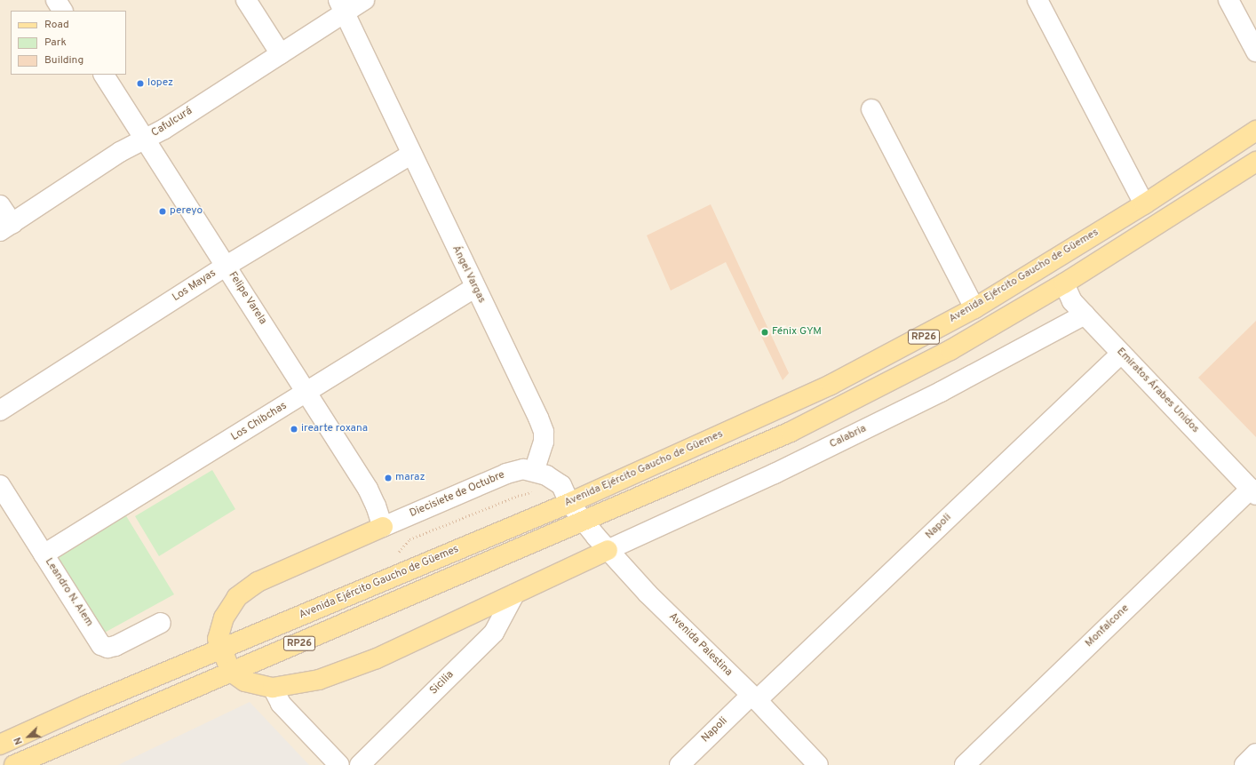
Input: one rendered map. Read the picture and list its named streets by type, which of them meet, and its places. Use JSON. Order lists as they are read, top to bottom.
{
  "streets": {
    "main road": ["Avenida Ejército Gaucho de Güemes", "RP26"],
    "street": [
      "Cafulcurá",
      "Ángel Vargas",
      "Los Mayas",
      "Felipe Varela",
      "Emiratos Árabes Unidos",
      "Los Chibchas",
      "Calabria",
      "Diecisiete de Octubre",
      "Napoli",
      "Leandro N. Alem",
      "Monfalcone",
      "Avenida Palestina",
      "Sicilia"
    ]
  },
  "crossings": [
    ["Cafulcurá", "Ángel Vargas"],
    ["Cafulcurá", "Felipe Varela"],
    ["Ángel Vargas", "Los Mayas"],
    ["Ángel Vargas", "Los Chibchas"],
    ["Ángel Vargas", "Diecisiete de Octubre"],
    ["Los Mayas", "Felipe Varela"],
    ["Felipe Varela", "Los Chibchas"],
    ["Felipe Varela", "Diecisiete de Octubre"],
    ["RP26", "Emiratos Árabes Unidos"],
    ["RP26", "Avenida Palestina"],
    ["Emiratos Árabes Unidos", "Calabria"],
    ["Emiratos Árabes Unidos", "Napoli"],
    ["Emiratos Árabes Unidos", "Monfalcone"],
    ["Los Chibchas", "Leandro N. Alem"],
    ["Calabria", "Avenida Palestina"],
    ["Napoli", "Avenida Palestina"]
  ],
  "places": [
    "lopez",
    "pereyo",
    "Fénix GYM",
    "irearte roxana",
    "maraz"
  ],
  "legend": ["Road", "Park", "Building"],
  "north": "bottom left"
}
